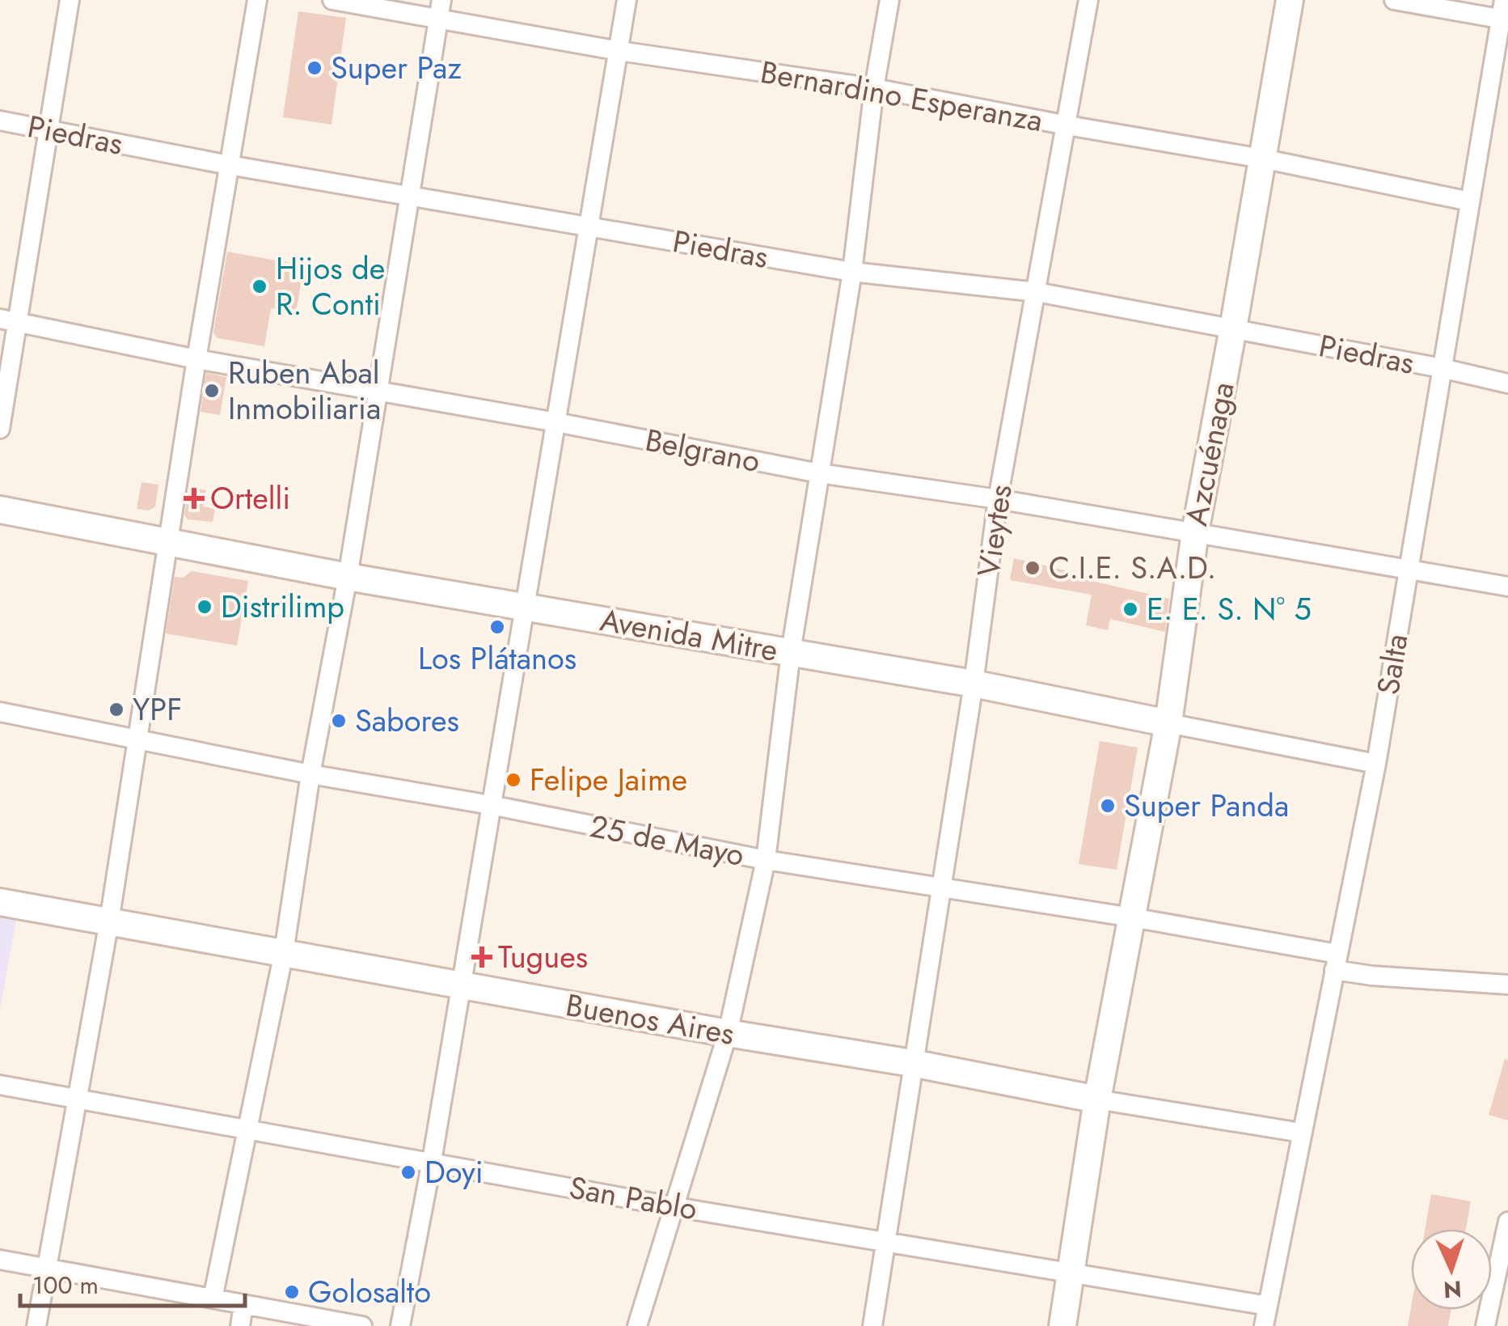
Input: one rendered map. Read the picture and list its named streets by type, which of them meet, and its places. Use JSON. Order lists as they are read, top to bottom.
{
  "streets": {
    "street": [
      "Bernardino Esperanza",
      "Piedras",
      "Belgrano",
      "Azcuénaga",
      "Vieytes",
      "Avenida Mitre",
      "Salta",
      "25 de Mayo",
      "Buenos Aires",
      "San Pablo"
    ]
  },
  "crossings": [
    ["Bernardino Esperanza", "Azcuénaga"],
    ["Bernardino Esperanza", "Vieytes"],
    ["Bernardino Esperanza", "Salta"],
    ["Piedras", "Azcuénaga"],
    ["Piedras", "Vieytes"],
    ["Piedras", "Salta"],
    ["Belgrano", "Azcuénaga"],
    ["Belgrano", "Vieytes"],
    ["Belgrano", "Salta"],
    ["Azcuénaga", "Avenida Mitre"],
    ["Azcuénaga", "25 de Mayo"],
    ["Azcuénaga", "Buenos Aires"],
    ["Azcuénaga", "San Pablo"],
    ["Vieytes", "Avenida Mitre"],
    ["Vieytes", "25 de Mayo"],
    ["Vieytes", "Buenos Aires"],
    ["Vieytes", "San Pablo"],
    ["Avenida Mitre", "Salta"],
    ["Salta", "25 de Mayo"],
    ["Salta", "Buenos Aires"],
    ["Salta", "San Pablo"]
  ],
  "places": {
    "other": [
      "Super Paz",
      "Hijos de R. Conti",
      "Ruben Abal Inmobiliaria",
      "C.I.E. S.A.D.",
      "Distrilimp",
      "E. E. S. N° 5",
      "Los Plátanos",
      "YPF",
      "Sabores",
      "Felipe Jaime",
      "Super Panda",
      "Doyi",
      "Golosalto"
    ],
    "health": ["Ortelli", "Tugues"]
  },
  "scale_bar": "100 m",
  "north": "bottom"
}
